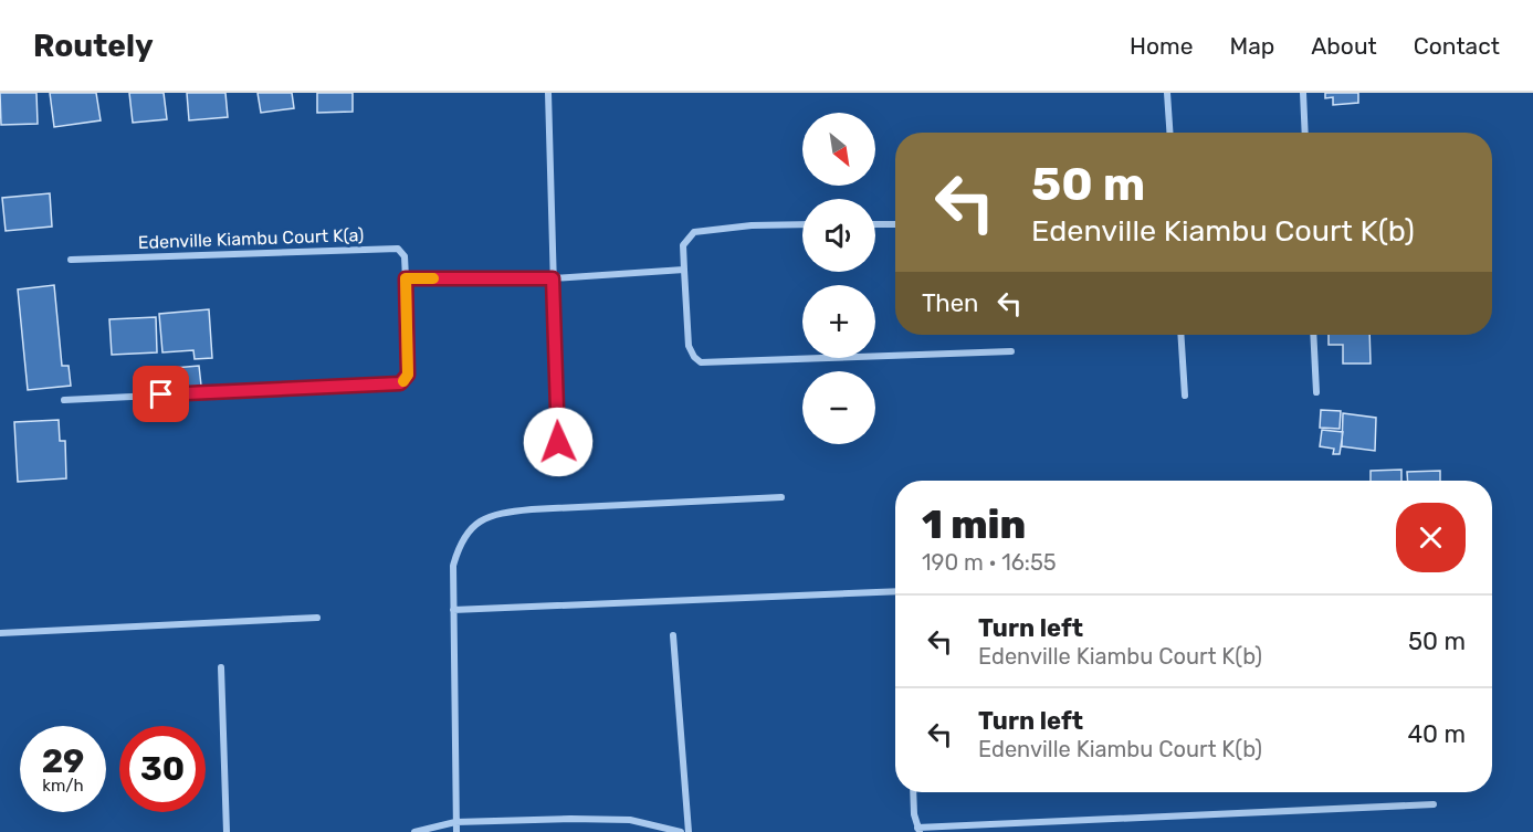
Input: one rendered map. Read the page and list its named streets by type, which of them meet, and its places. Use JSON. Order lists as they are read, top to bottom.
{
  "streets": {
    "street": ["Edenville Kiambu Court K(a)"]
  },
  "north": "bottom right",
  "page": {
    "header": "Routely",
    "nav": [
      "Home",
      "Map",
      "About",
      "Contact"
    ],
    "map_buttons": ["+", "−"],
    "turn": ["50 m", "Edenville Kiambu Court K(b)"],
    "then": "Then",
    "heading": ["1 min", "190 m · 16:55"],
    "list": [
      {
        "name": "Turn left",
        "note": "Edenville Kiambu Court K(b)",
        "value": "50 m"
      },
      {
        "name": "Turn left",
        "note": "Edenville Kiambu Court K(b)",
        "value": "40 m"
      }
    ],
    "speed": "29 km/h",
    "limit": "30"
  }
}
